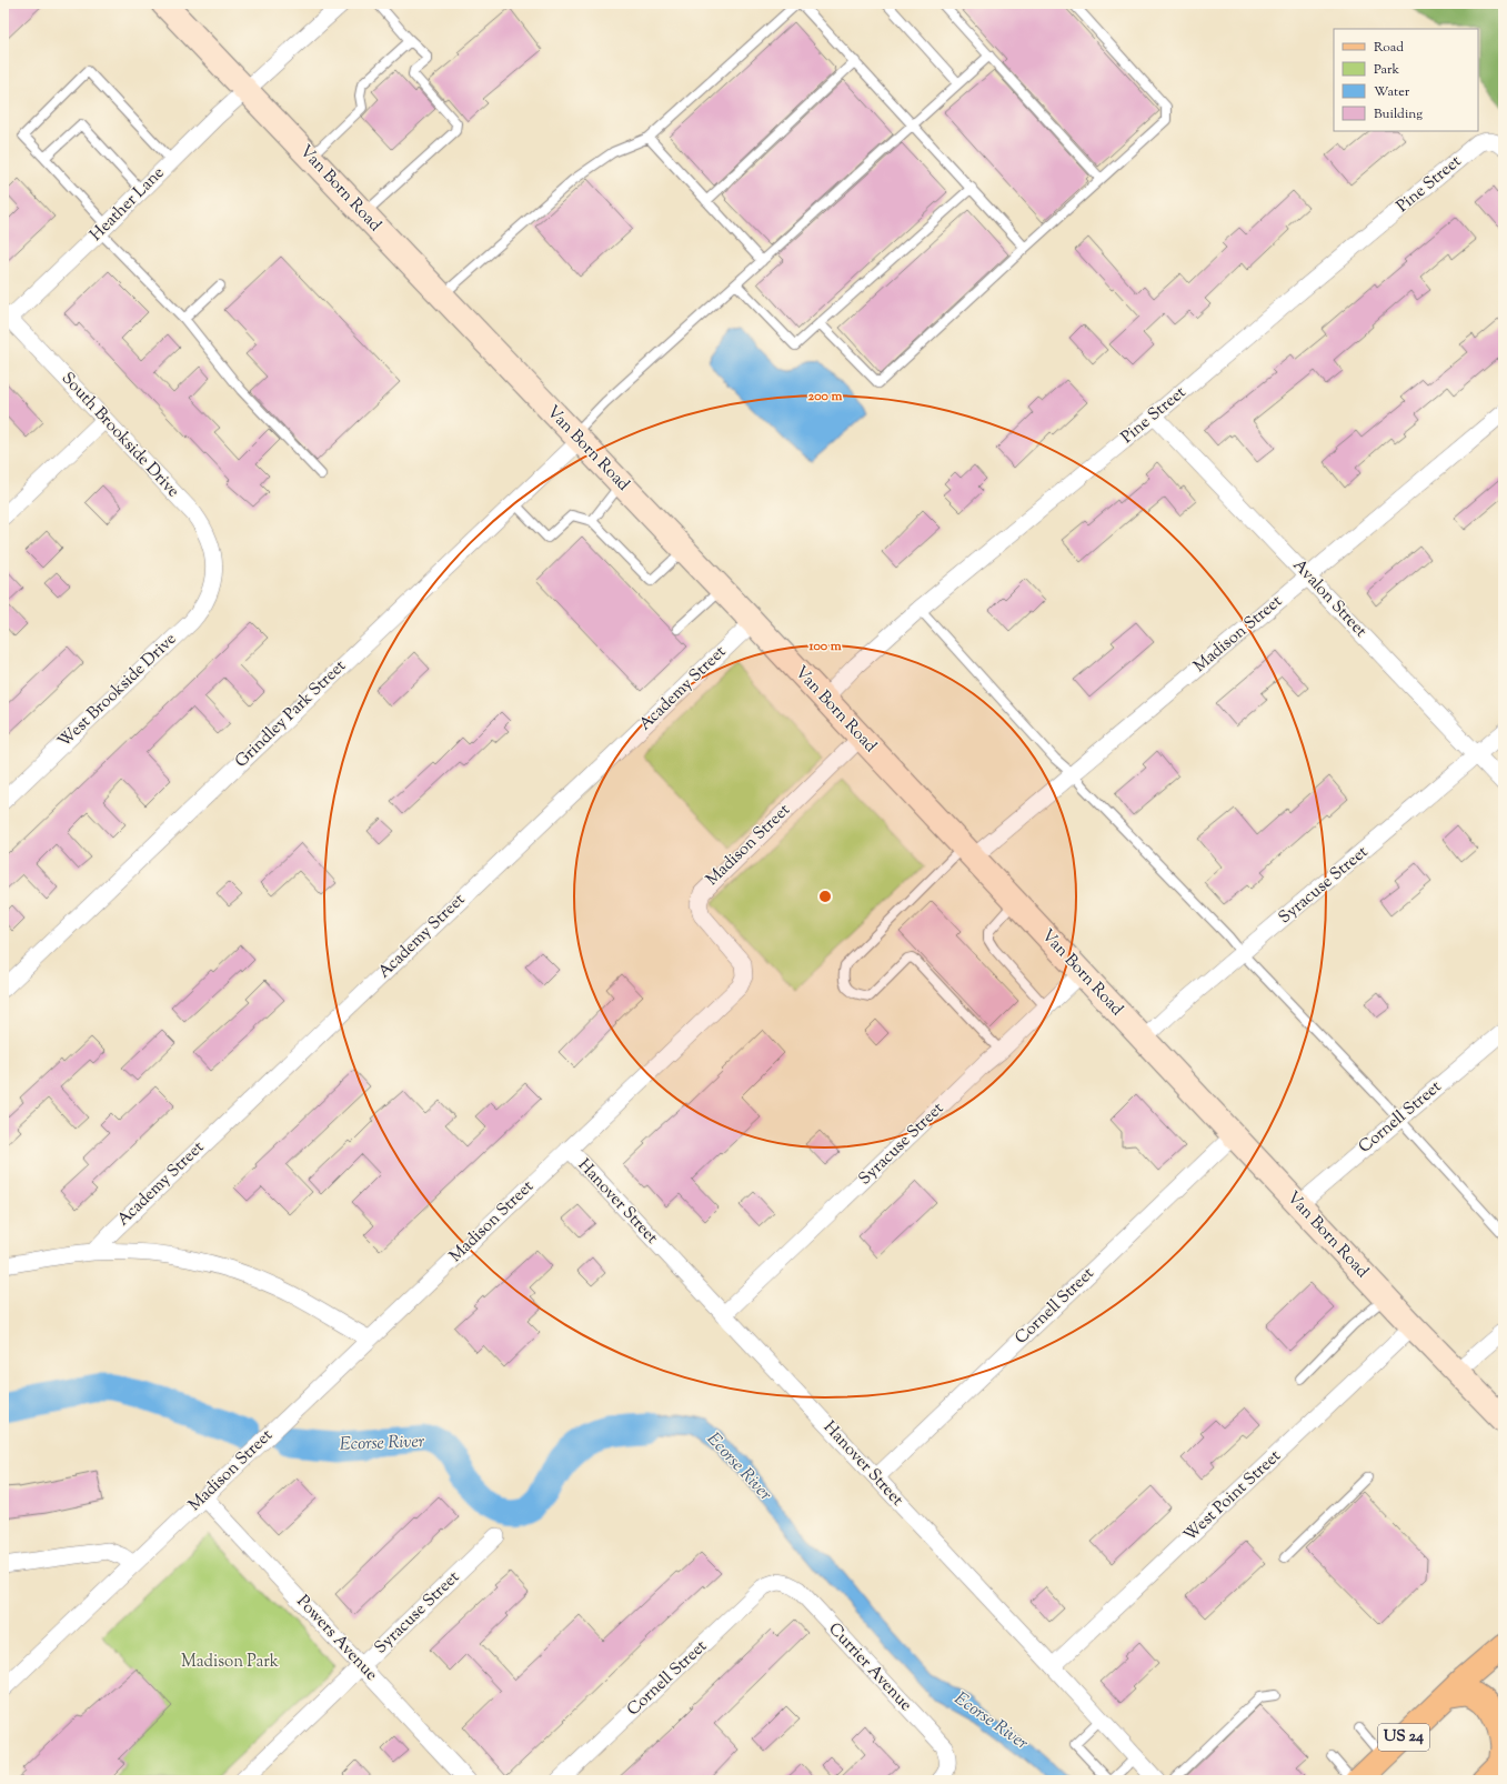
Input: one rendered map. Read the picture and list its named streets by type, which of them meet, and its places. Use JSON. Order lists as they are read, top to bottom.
{
  "streets": {
    "main road": ["Van Born Road", "US 24"],
    "street": [
      "Pine Street",
      "Heather Lane",
      "South Brookside Drive",
      "Avalon Street",
      "Madison Street",
      "Academy Street",
      "West Brookside Drive",
      "Grindley Park Street",
      "Syracuse Street",
      "Cornell Street",
      "Hanover Street",
      "West Point Street",
      "Powers Avenue",
      "Currier Avenue"
    ]
  },
  "crossings": [
    ["Pine Street", "Van Born Road"],
    ["Pine Street", "Avalon Street"],
    ["Van Born Road", "Heather Lane"],
    ["Van Born Road", "Madison Street"],
    ["Van Born Road", "Academy Street"],
    ["Van Born Road", "Grindley Park Street"],
    ["Van Born Road", "Syracuse Street"],
    ["Van Born Road", "Cornell Street"],
    ["Van Born Road", "West Point Street"],
    ["Heather Lane", "South Brookside Drive"],
    ["South Brookside Drive", "West Brookside Drive"],
    ["Avalon Street", "Madison Street"],
    ["Avalon Street", "Syracuse Street"],
    ["Madison Street", "Hanover Street"],
    ["Madison Street", "Powers Avenue"],
    ["Syracuse Street", "Hanover Street"],
    ["Syracuse Street", "Powers Avenue"],
    ["Cornell Street", "Hanover Street"],
    ["Cornell Street", "Currier Avenue"],
    ["Hanover Street", "West Point Street"]
  ],
  "water": ["Ecorse River"],
  "parks": ["Madison Park"],
  "legend": [
    "Road",
    "Park",
    "Water",
    "Building"
  ],
  "rings": ["200 m", "100 m"]
}
